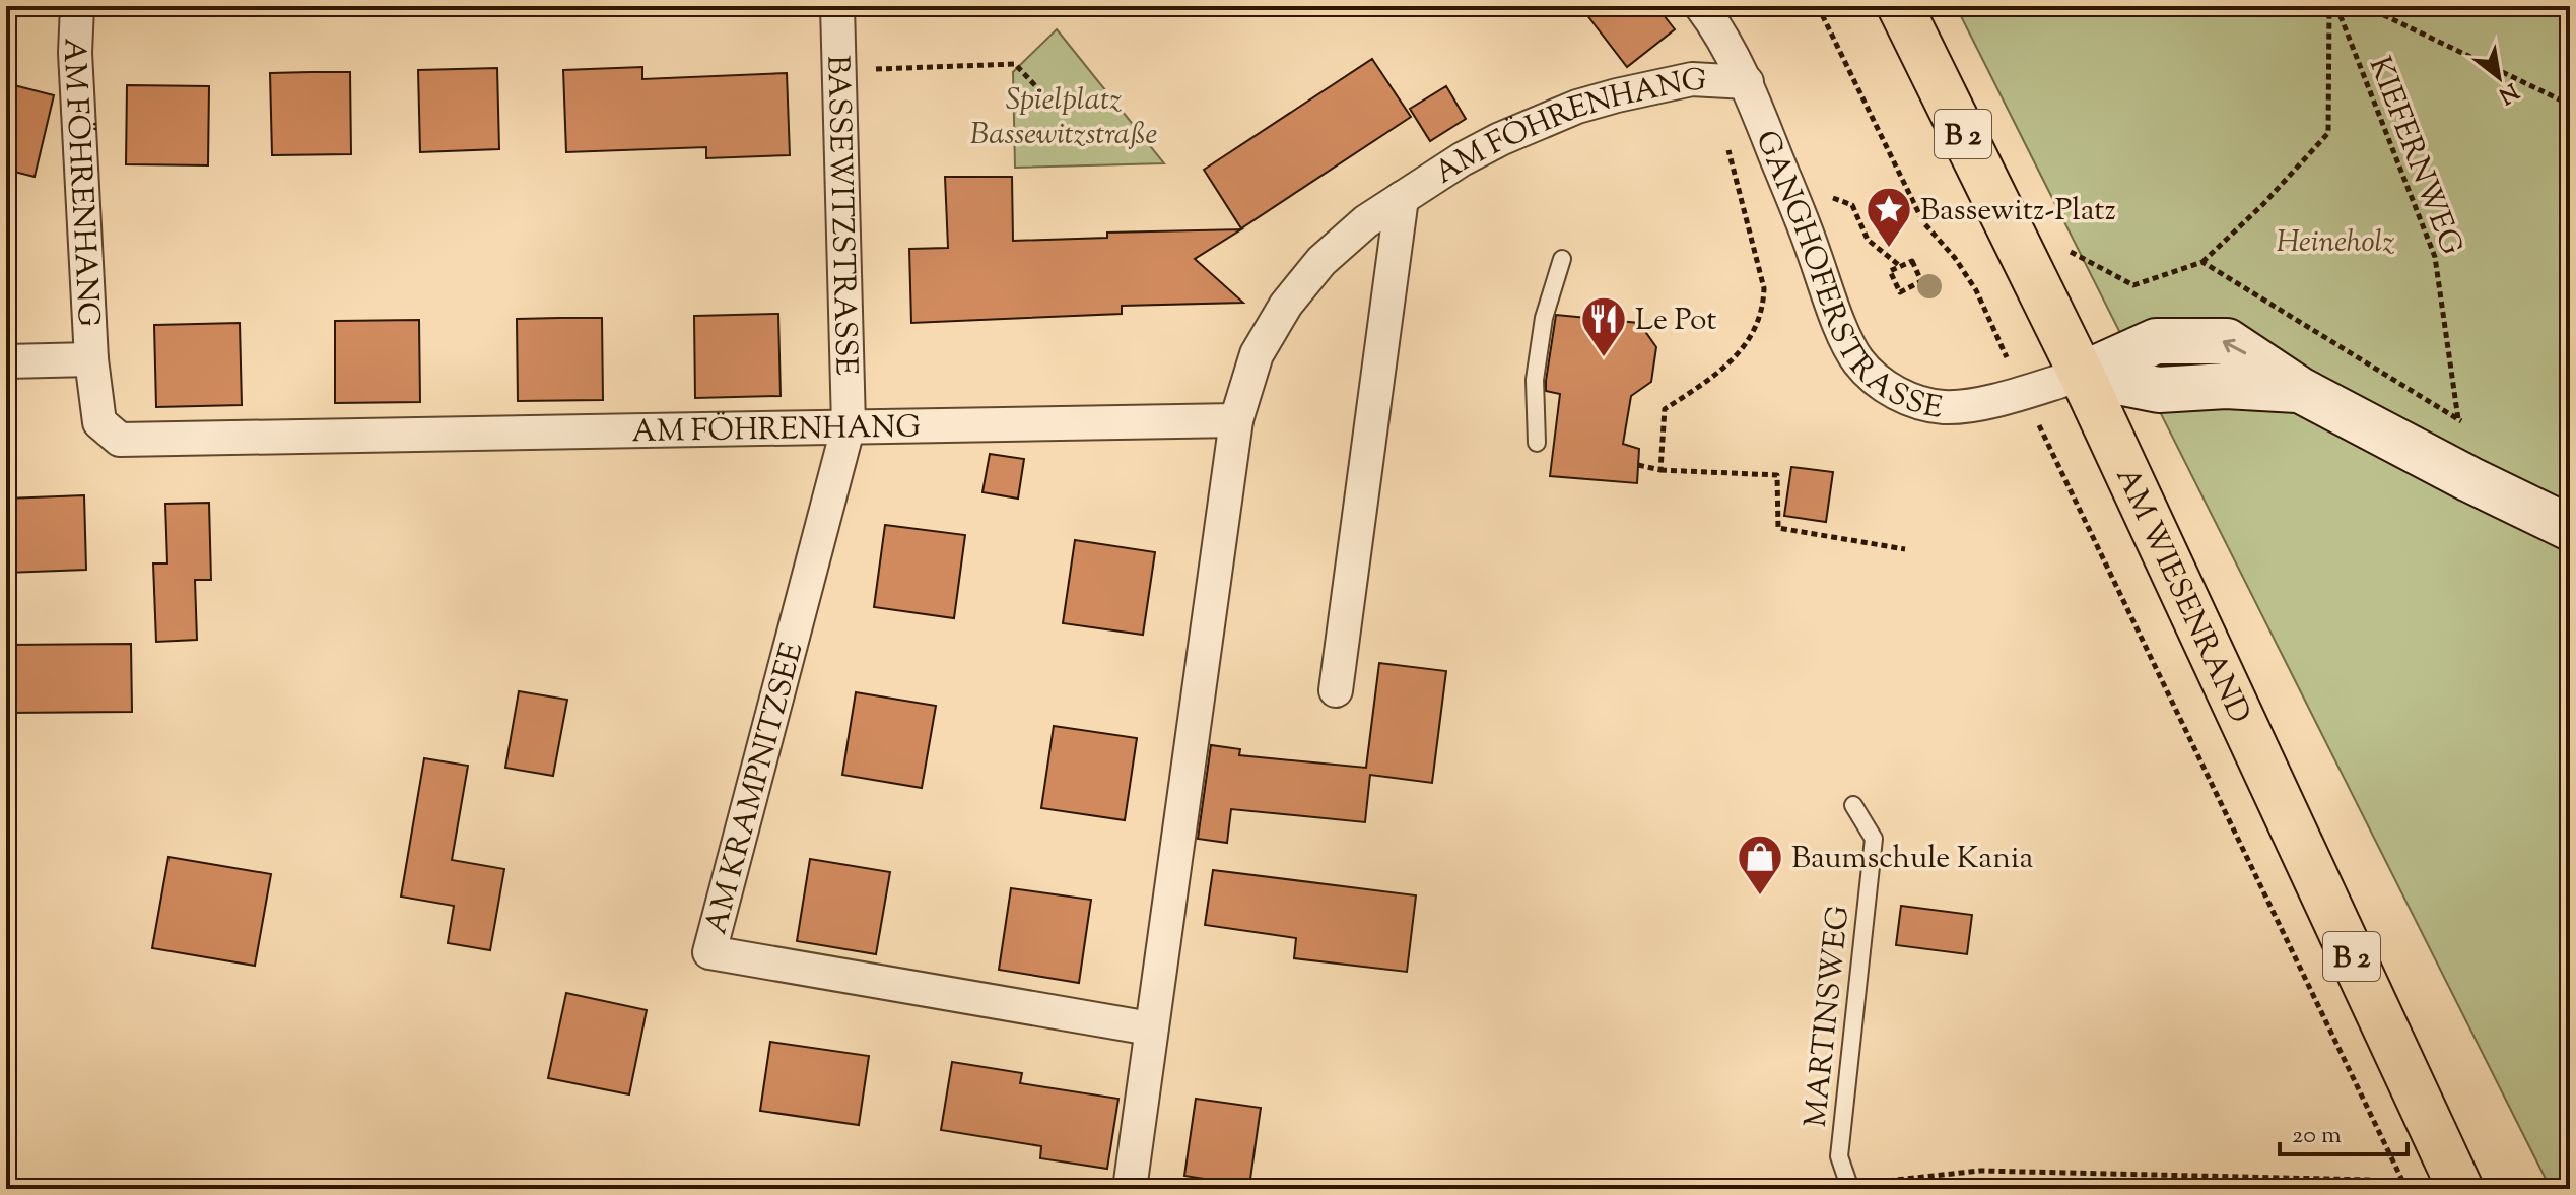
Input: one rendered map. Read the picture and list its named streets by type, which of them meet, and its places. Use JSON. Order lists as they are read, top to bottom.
{
  "streets": {
    "main road": ["B 2", "AM WIESENRAND"],
    "street": [
      "AM FÖHRENHANG",
      "BASSEWITZSTRASSE",
      "GANGHOFERSTRASSE",
      "AM KRAMPNITZSEE"
    ],
    "lane": ["MARTINSWEG"],
    "path": ["KIEFERNWEG"]
  },
  "crossings": [
    ["AM FÖHRENHANG", "BASSEWITZSTRASSE"],
    ["AM FÖHRENHANG", "GANGHOFERSTRASSE"],
    ["AM FÖHRENHANG", "AM KRAMPNITZSEE"],
    ["BASSEWITZSTRASSE", "AM KRAMPNITZSEE"],
    ["GANGHOFERSTRASSE", "AM WIESENRAND"]
  ],
  "parks": ["Spielplatz Bassewitzstraße", "Heineholz"],
  "places": {
    "place": ["Bassewitz-Platz"],
    "restaurant": ["Le Pot"],
    "shop": ["Baumschule Kania"]
  },
  "scale_bar": "20 m",
  "north": "bottom right"
}
